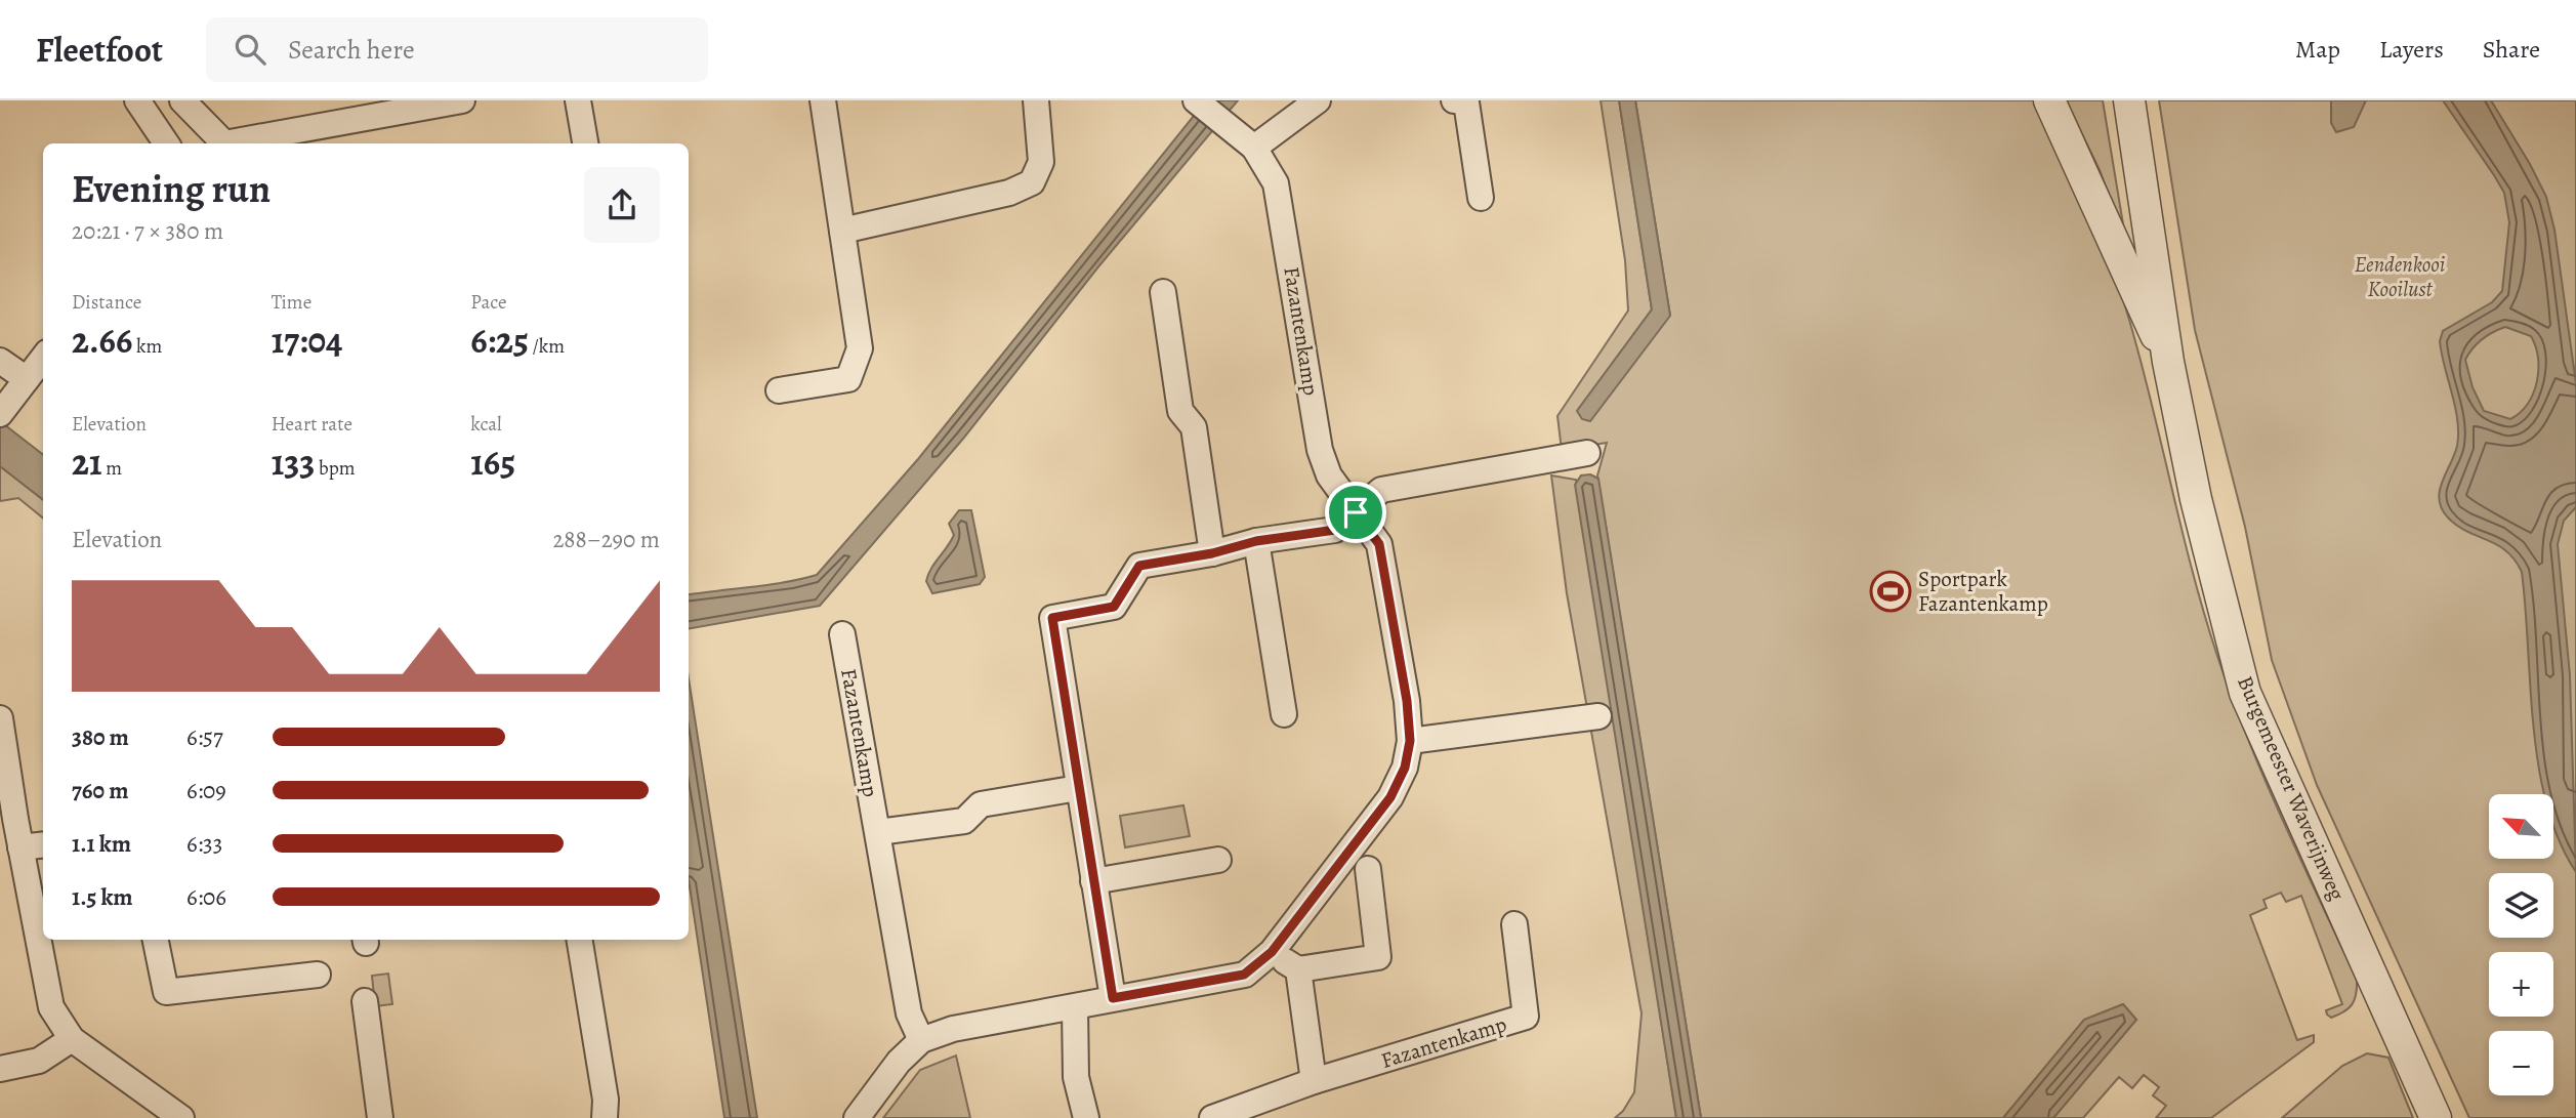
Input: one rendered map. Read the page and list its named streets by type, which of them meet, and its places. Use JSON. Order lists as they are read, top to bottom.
{
  "streets": {
    "street": ["Fazantenkamp", "Burgemeester Waverijnweg"]
  },
  "parks": ["Eendenkooi Kooilust"],
  "places": {
    "sports": ["Sportpark Fazantenkamp"]
  },
  "north": "top left",
  "page": {
    "header": "Fleetfoot",
    "search": "Search here",
    "nav": ["Map", "Layers", "Share"],
    "heading": ["Evening run", "20:21 · 7 × 380 m"],
    "stats": [
      ["Distance", "2.66 km"],
      ["Time", "17:04"],
      ["Pace", "6:25 /km"],
      ["Elevation", "21 m"],
      ["Heart rate", "133 bpm"],
      ["kcal", "165"]
    ],
    "chart": ["Elevation", "288–290 m"],
    "list": [
      {
        "name": "380 m",
        "note": "6:57"
      },
      {
        "name": "760 m",
        "note": "6:09"
      },
      {
        "name": "1.1 km",
        "note": "6:33"
      },
      {
        "name": "1.5 km",
        "note": "6:06"
      }
    ],
    "map_buttons": ["+", "−"]
  }
}
